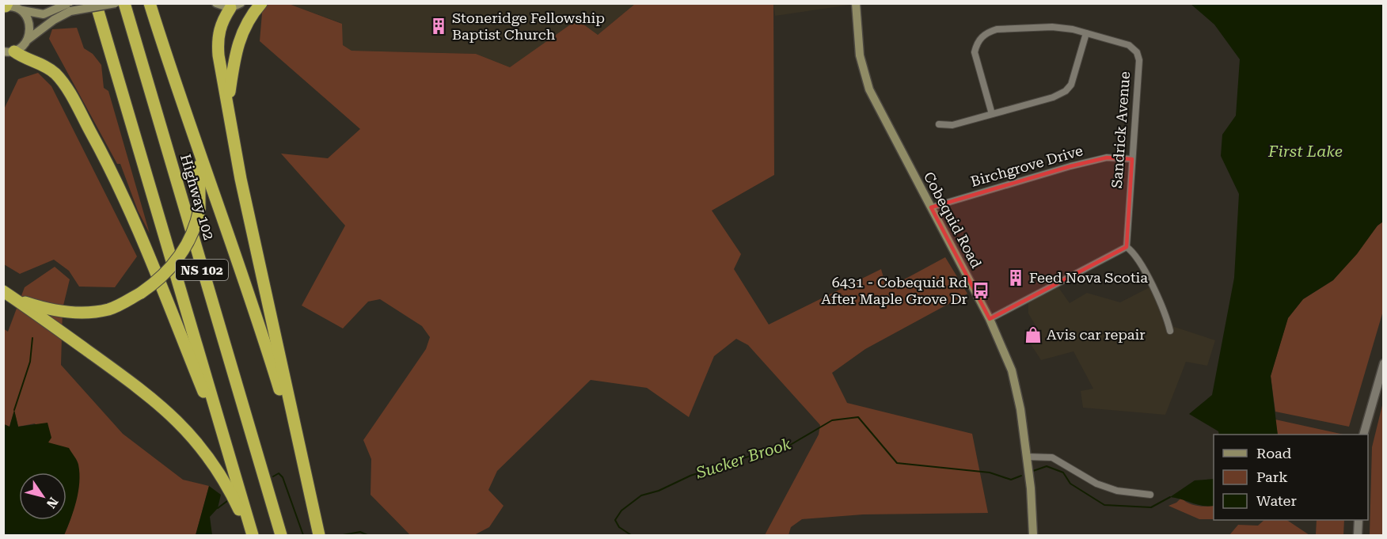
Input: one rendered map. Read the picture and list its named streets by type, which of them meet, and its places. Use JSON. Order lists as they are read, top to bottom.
{
  "streets": {
    "highway": ["Highway 102", "NS 102"],
    "main road": ["Cobequid Road"],
    "street": ["Sandrick Avenue", "Birchgrove Drive"]
  },
  "crossings": [
    ["Sandrick Avenue", "Birchgrove Drive"],
    ["Birchgrove Drive", "Cobequid Road"]
  ],
  "water": ["First Lake", "Sucker Brook"],
  "places": {
    "building": ["Stoneridge Fellowship Baptist Church", "Feed Nova Scotia"],
    "bus stop": ["6431 - Cobequid Rd After Maple Grove Dr"],
    "shop": ["Avis car repair"]
  },
  "legend": ["Road", "Park", "Water"],
  "north": "bottom right"
}
